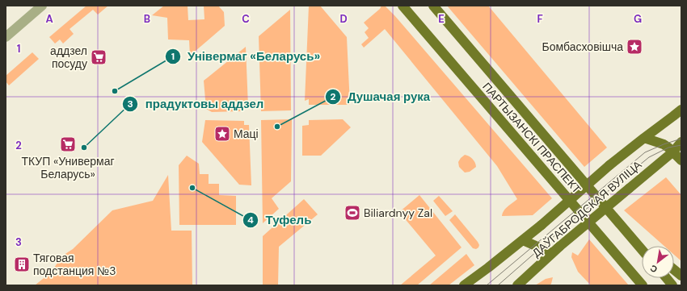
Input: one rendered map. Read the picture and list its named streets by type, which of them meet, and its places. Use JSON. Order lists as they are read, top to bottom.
{
  "streets": {
    "main road": ["ПАРТЫЗАНСКІ ПРАСПЕКТ", "ДАЎГАБРОДСКАЯ ВУЛІЦА"]
  },
  "places": {
    "place": ["Бомбасховішча", "Маці"],
    "supermarket": ["аддзел посуду", "ТКУП «Универмаг Беларусь»"],
    "other": [
      "Універмаг «Беларусь»",
      "Душачая рука",
      "прадуктовы аддзел",
      "Туфель"
    ],
    "sports": ["Biliardnyy Zal"],
    "building": ["Тяговая подстанция №3"]
  },
  "north": "bottom left",
  "grid": {
    "columns": [
      "A",
      "B",
      "C",
      "D",
      "E",
      "F",
      "G"
    ],
    "rows": ["1", "2", "3"]
  }
}
